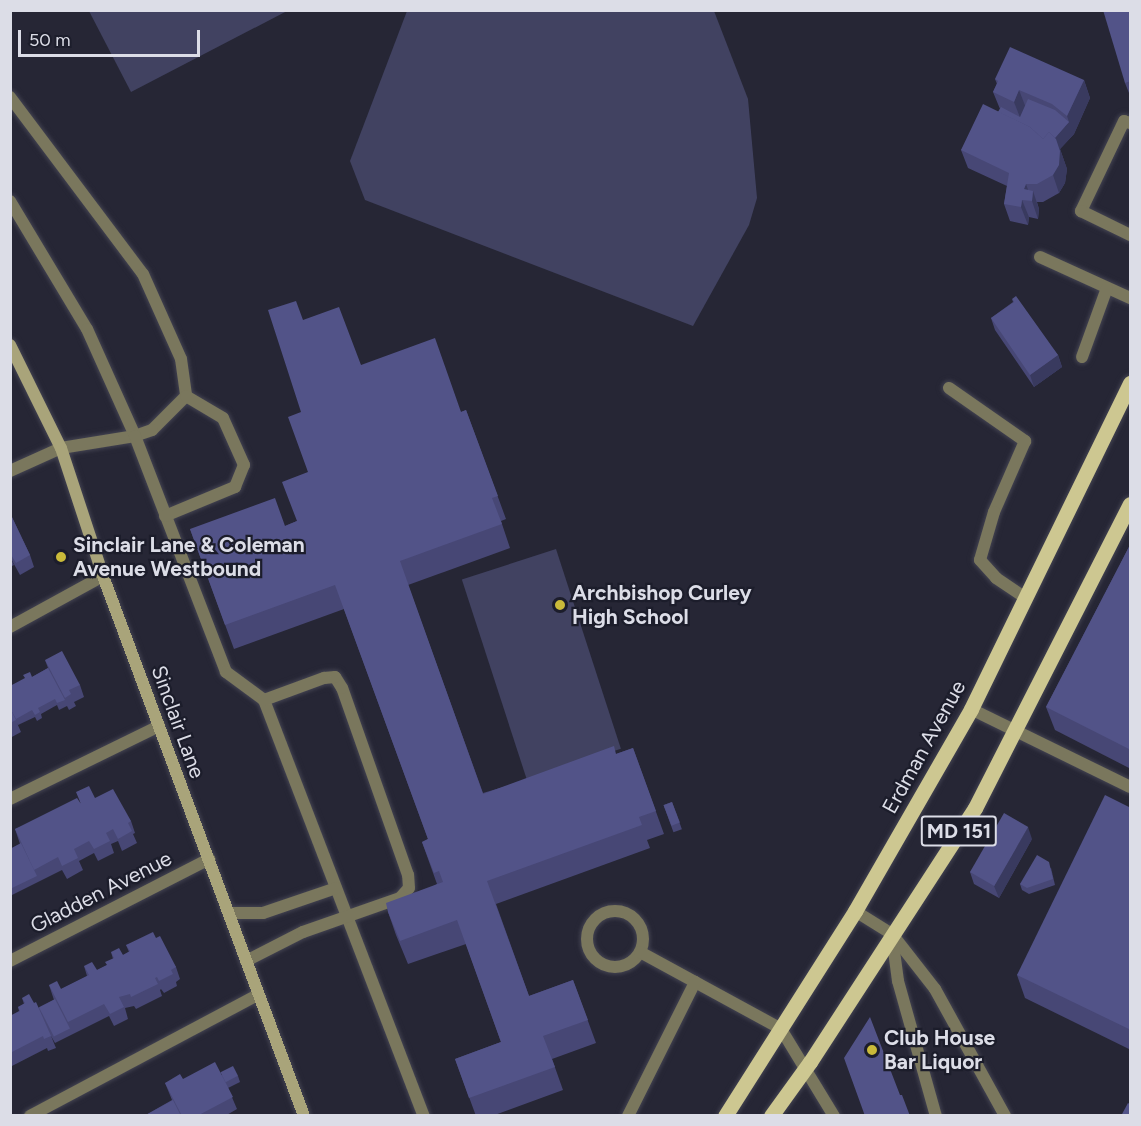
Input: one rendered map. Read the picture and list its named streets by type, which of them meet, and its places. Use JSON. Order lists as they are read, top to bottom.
{
  "streets": {
    "main road": ["Sinclair Lane", "Erdman Avenue", "MD 151"],
    "street": ["Gladden Avenue"]
  },
  "crossings": [
    ["Sinclair Lane", "Gladden Avenue"]
  ],
  "places": ["Sinclair Lane & Coleman Avenue Westbound", "Archbishop Curley High School", "Club House Bar Liquor"],
  "scale_bar": "50 m"
}
